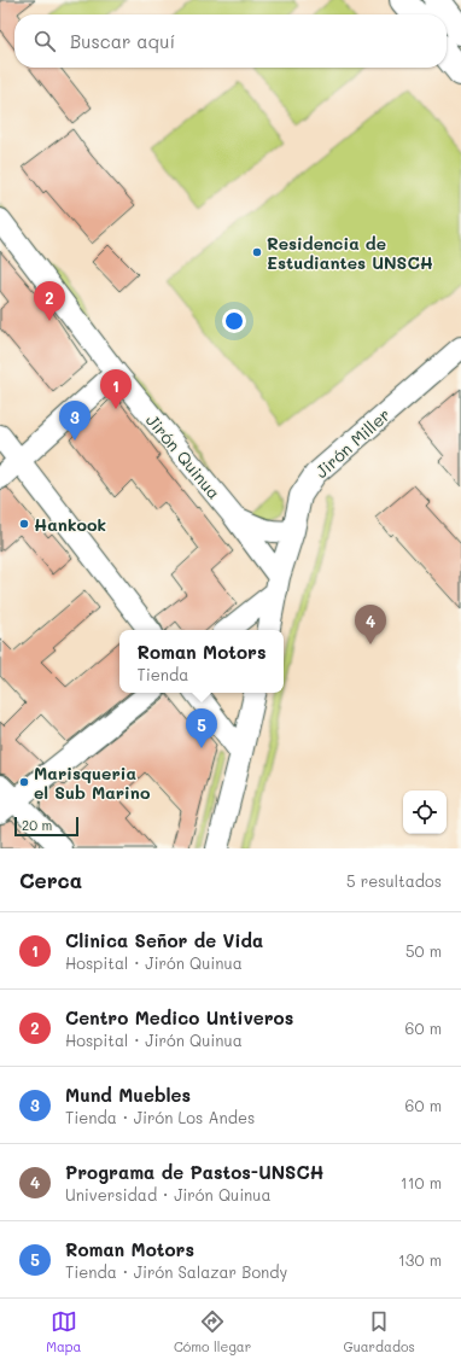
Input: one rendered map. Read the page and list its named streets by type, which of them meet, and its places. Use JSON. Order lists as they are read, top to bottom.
{
  "streets": {
    "street": ["Jirón Miller", "Jirón Quinua"]
  },
  "crossings": [
    ["Jirón Miller", "Jirón Quinua"]
  ],
  "places": ["Residencia de Estudiantes UNSCH", "Hankook", "Marisqueria el Sub Marino"],
  "scale_bar": "20 m",
  "page": {
    "search": "Buscar aquí",
    "pins": [
      "2",
      "1",
      "3",
      "4",
      "5"
    ],
    "popup": ["Roman Motors", "Tienda"],
    "scale": "20 m",
    "heading": ["Cerca", "5 resultados"],
    "list": [
      {
        "mark": "1",
        "name": "Clinica Señor de Vida",
        "note": "Hospital · Jirón Quinua",
        "value": "50 m"
      },
      {
        "mark": "2",
        "name": "Centro Medico Untiveros",
        "note": "Hospital · Jirón Quinua",
        "value": "60 m"
      },
      {
        "mark": "3",
        "name": "Mund Muebles",
        "note": "Tienda · Jirón Los Andes",
        "value": "60 m"
      },
      {
        "mark": "4",
        "name": "Programa de Pastos-UNSCH",
        "note": "Universidad · Jirón Quinua",
        "value": "110 m"
      },
      {
        "mark": "5",
        "name": "Roman Motors",
        "note": "Tienda · Jirón Salazar Bondy",
        "value": "130 m"
      }
    ],
    "nav": ["Mapa", "Cómo llegar", "Guardados"]
  }
}
